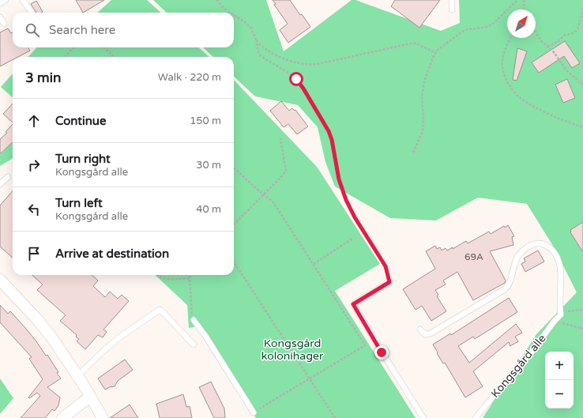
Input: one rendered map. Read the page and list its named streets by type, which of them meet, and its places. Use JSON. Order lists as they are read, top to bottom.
{
  "streets": {
    "lane": ["Kongsgård alle"]
  },
  "parks": ["Kongsgård kolonihager"],
  "house_numbers": ["69A"],
  "north": "top right",
  "page": {
    "search": "Search here",
    "heading": ["3 min", "Walk · 220 m"],
    "list": [
      ["Continue", "150 m"],
      ["Turn right", "Kongsgård alle", "30 m"],
      ["Turn left", "Kongsgård alle", "40 m"],
      "Arrive at destination"
    ],
    "map_buttons": ["+", "−"]
  }
}
